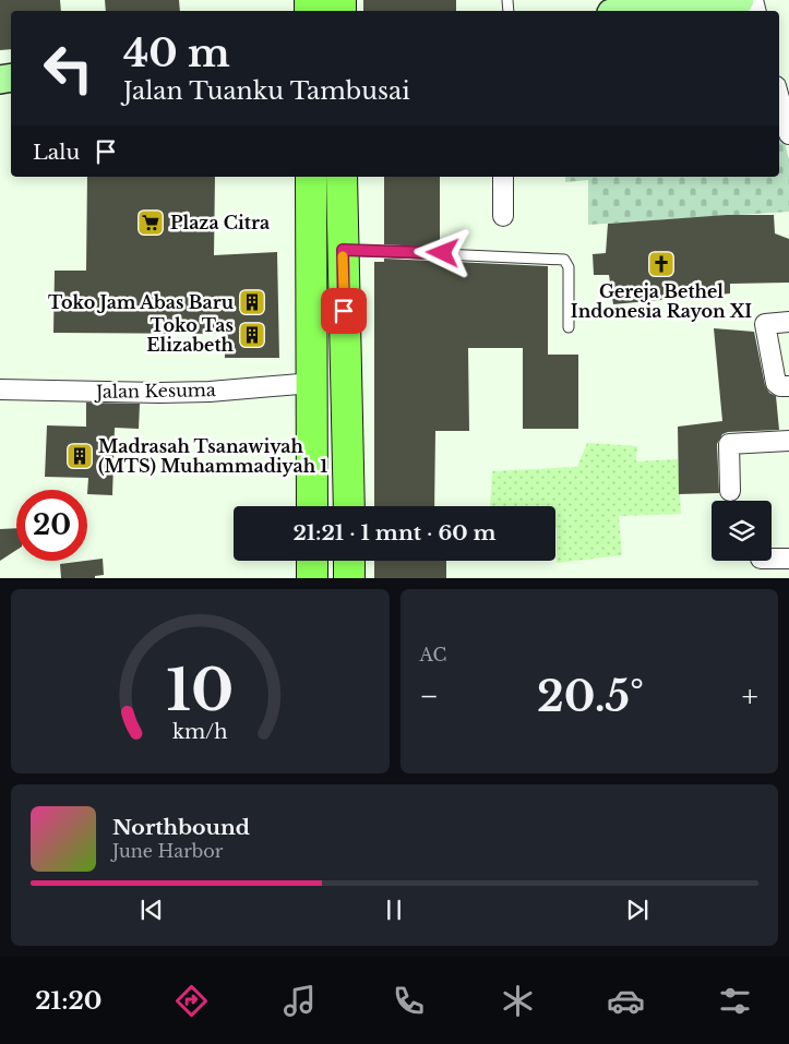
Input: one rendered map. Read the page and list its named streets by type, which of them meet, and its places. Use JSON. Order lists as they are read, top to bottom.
{
  "streets": {
    "street": ["Jalan Kesuma"]
  },
  "places": {
    "supermarket": ["Plaza Citra"],
    "church": ["Gereja Bethel Indonesia Rayon XI"],
    "building": ["Toko Jam Abas Baru", "Toko Tas Elizabeth", "Madrasah Tsanawiyah (MTS) Muhammadiyah 1"]
  },
  "page": {
    "turn": ["40 m", "Jalan Tuanku Tambusai"],
    "then": "Lalu",
    "limit": "20",
    "trip": "21:21 · 1 mnt · 60 m",
    "tile": "AC",
    "heat": ["−", "20.5°", "+"],
    "song": ["Northbound", "June Harbor"],
    "tabs": "21:20",
    "gauge": ["10", "km/h"]
  }
}
